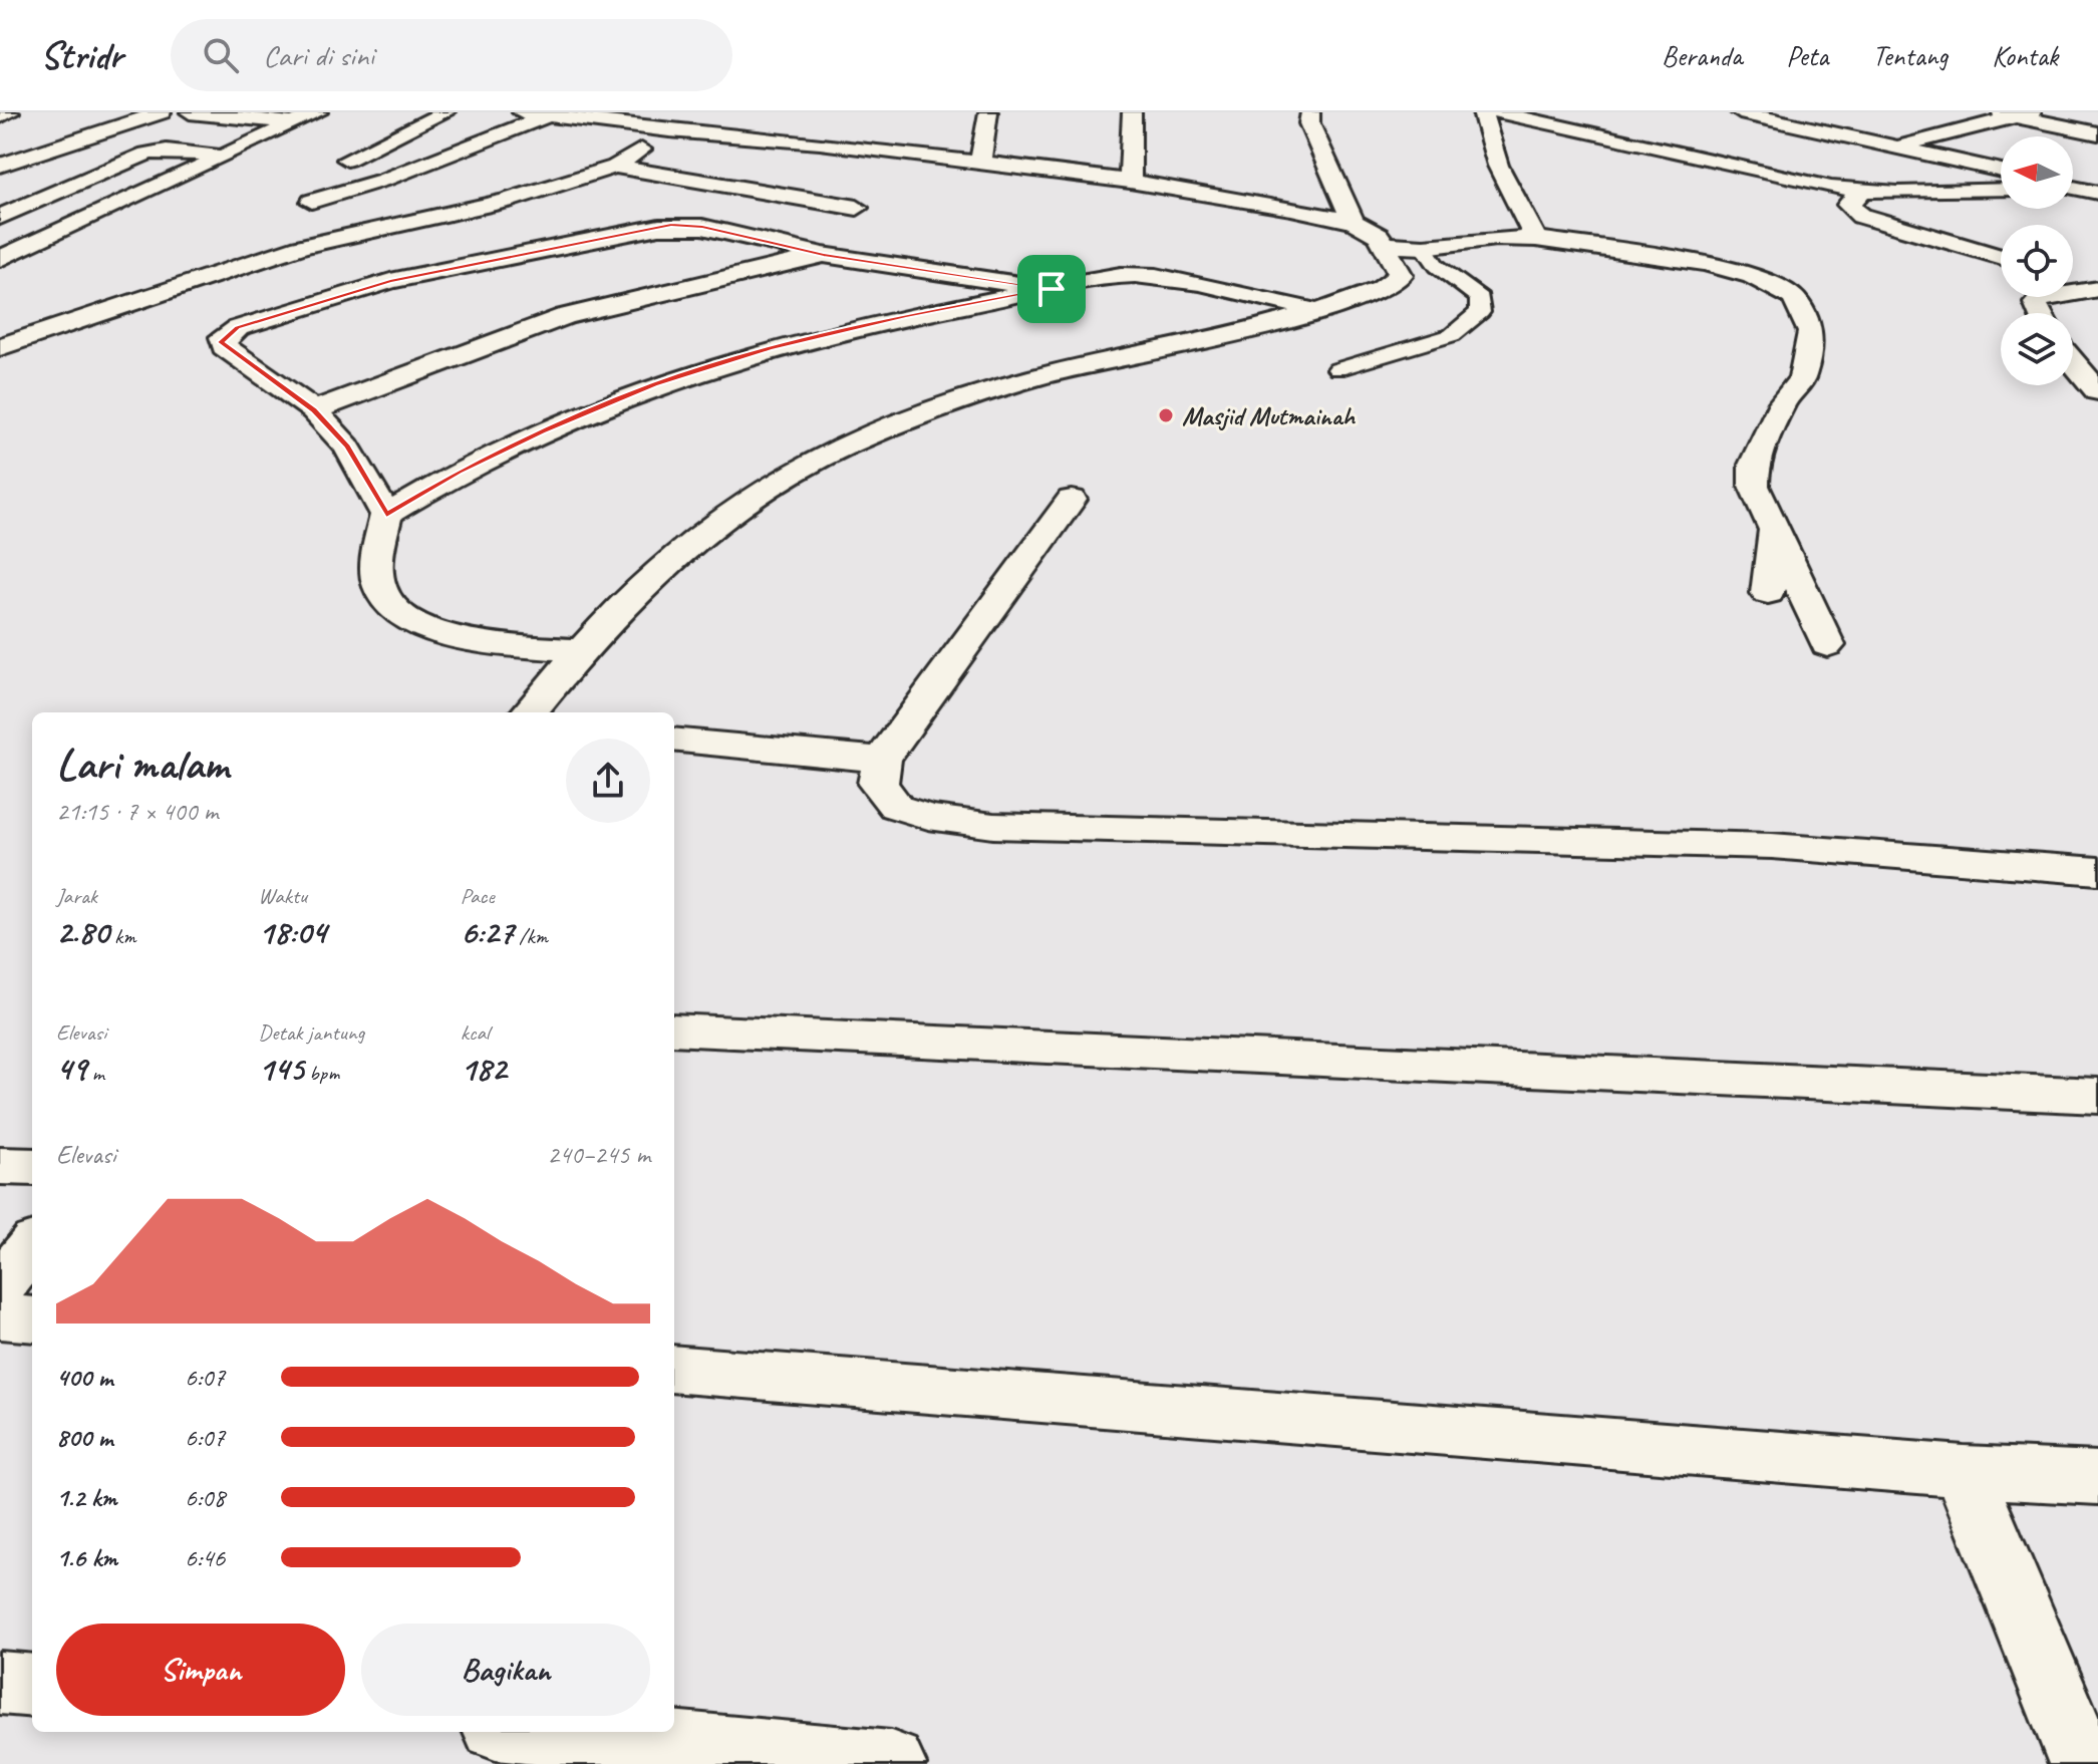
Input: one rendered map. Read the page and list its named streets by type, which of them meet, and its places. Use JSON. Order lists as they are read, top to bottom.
{
  "places": ["Masjid Mutmainah"],
  "north": "left",
  "page": {
    "header": "Stridr",
    "search": "Cari di sini",
    "nav": [
      "Beranda",
      "Peta",
      "Tentang",
      "Kontak"
    ],
    "heading": ["Lari malam", "21:15 · 7 × 400 m"],
    "stats": [
      ["Jarak", "2.80 km"],
      ["Waktu", "18:04"],
      ["Pace", "6:27 /km"],
      ["Elevasi", "49 m"],
      ["Detak jantung", "145 bpm"],
      ["kcal", "182"]
    ],
    "chart": ["Elevasi", "240–245 m"],
    "list": [
      {
        "name": "400 m",
        "note": "6:07"
      },
      {
        "name": "800 m",
        "note": "6:07"
      },
      {
        "name": "1.2 km",
        "note": "6:08"
      },
      {
        "name": "1.6 km",
        "note": "6:46"
      }
    ],
    "buttons": ["Simpan", "Bagikan"]
  }
}
